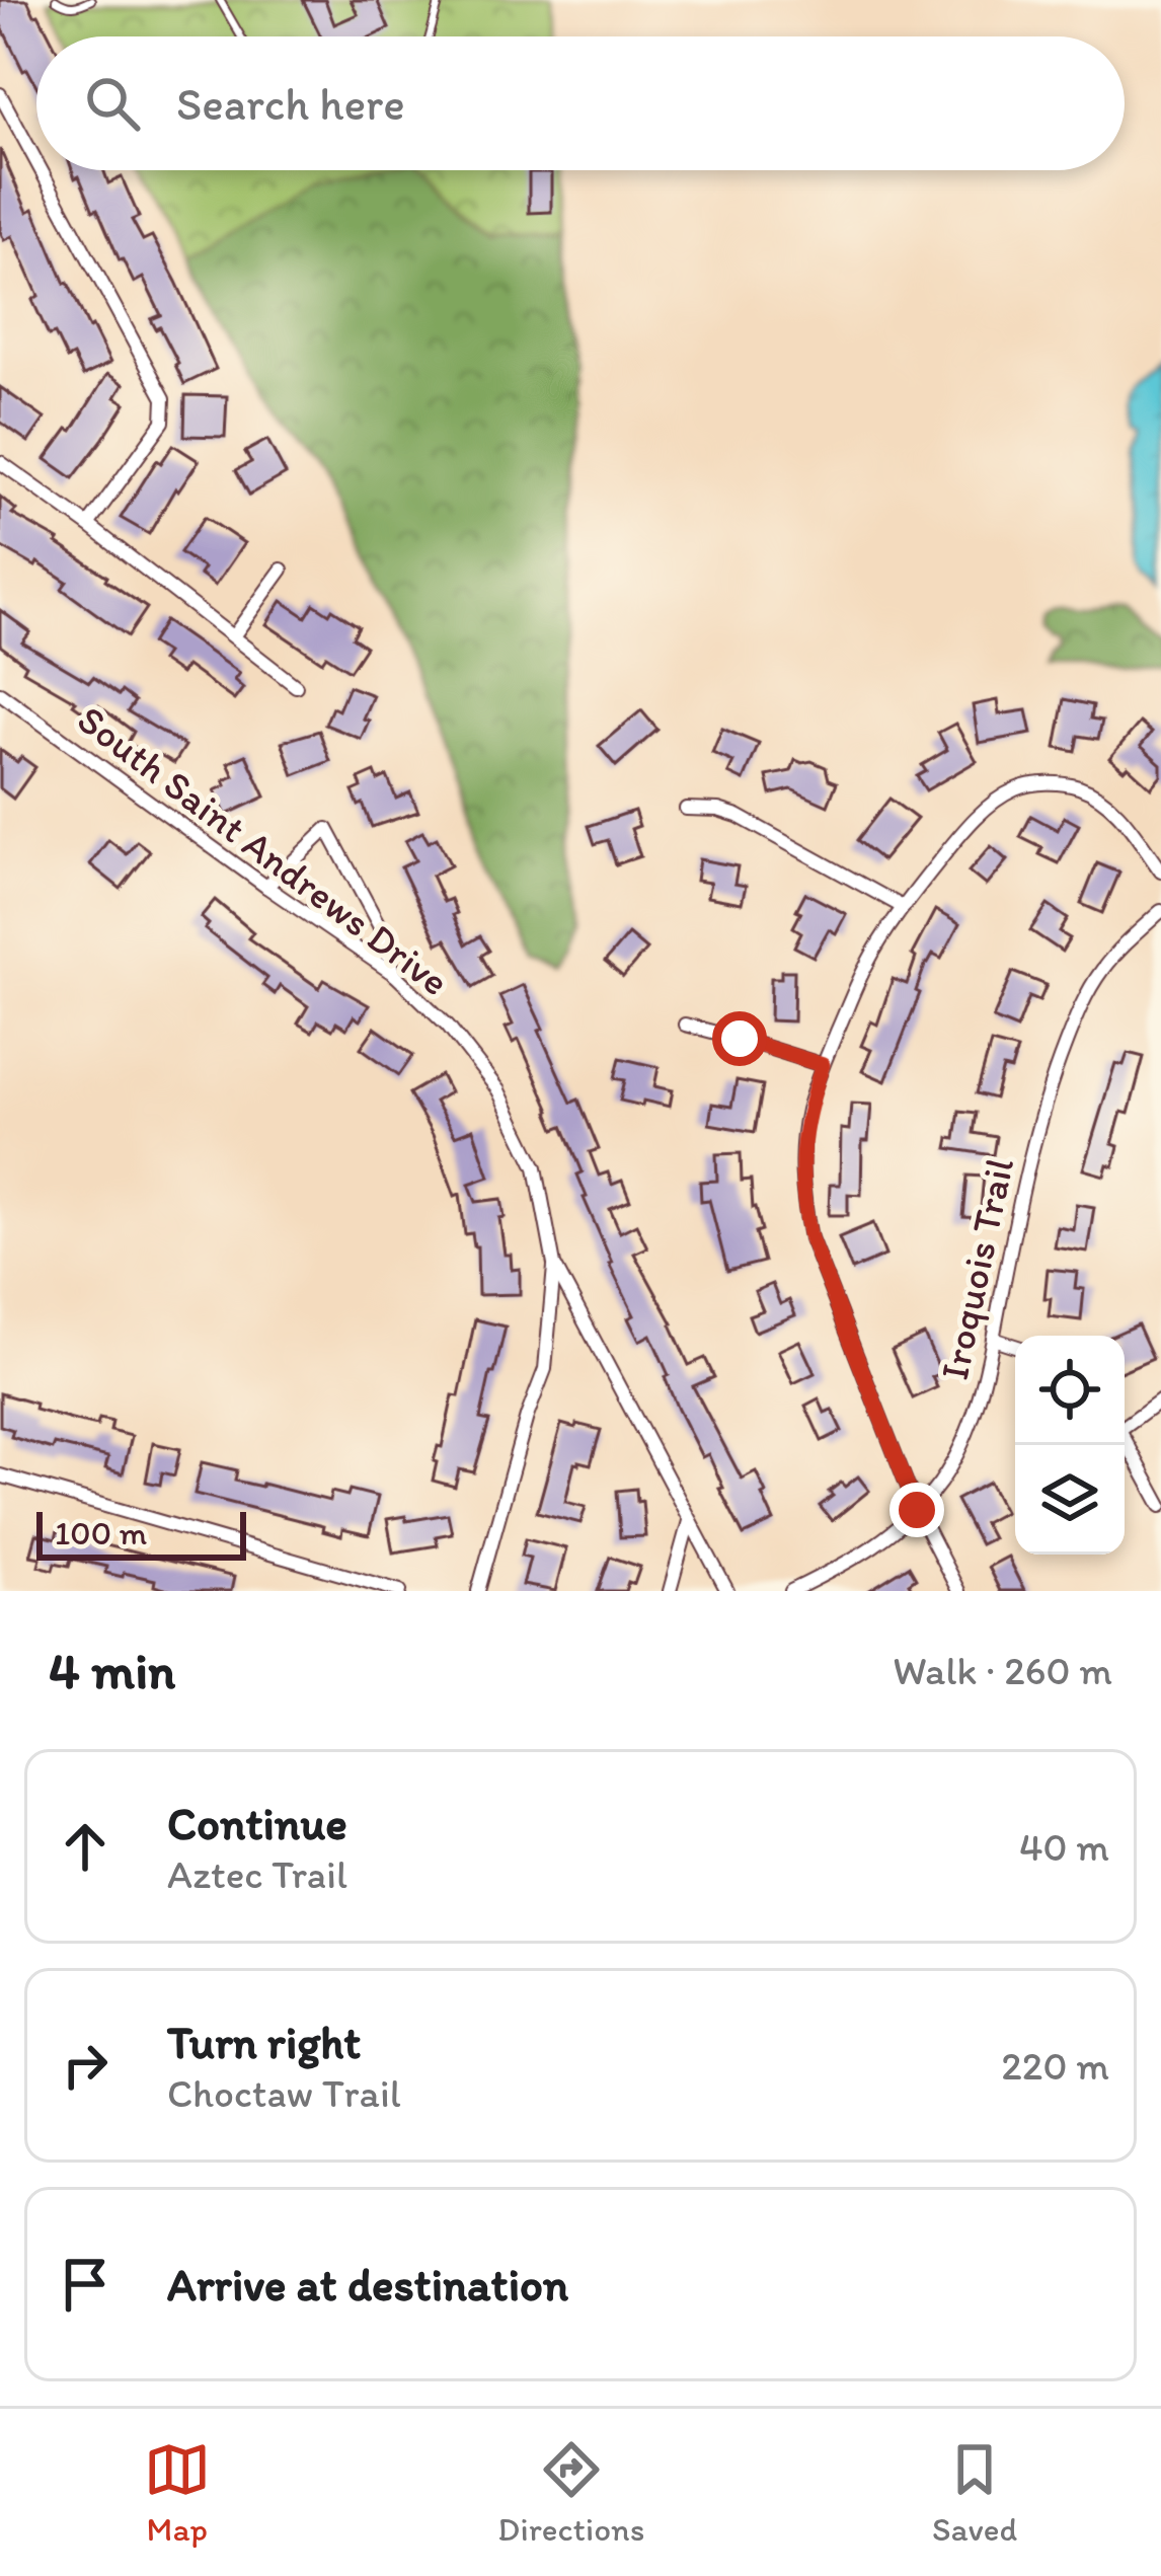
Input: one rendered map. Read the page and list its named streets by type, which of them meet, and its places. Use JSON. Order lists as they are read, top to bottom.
{
  "streets": {
    "street": ["South Saint Andrews Drive", "Iroquois Trail"]
  },
  "scale_bar": "100 m",
  "page": {
    "search": "Search here",
    "scale": "100 m",
    "heading": ["4 min", "Walk · 260 m"],
    "list": [
      ["Continue", "Aztec Trail", "40 m"],
      ["Turn right", "Choctaw Trail", "220 m"],
      "Arrive at destination"
    ],
    "nav": ["Map", "Directions", "Saved"]
  }
}
